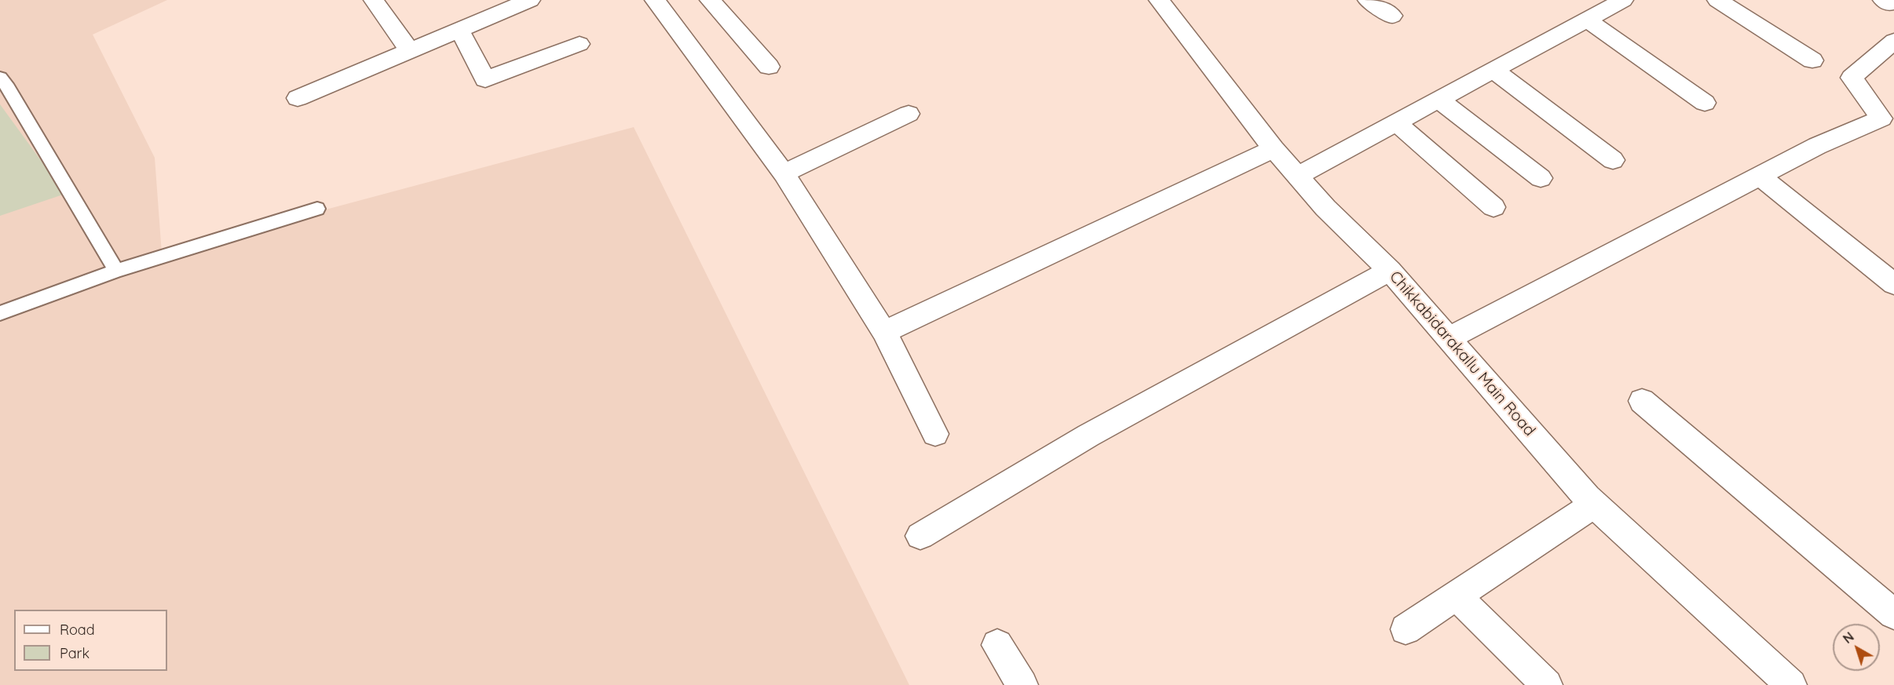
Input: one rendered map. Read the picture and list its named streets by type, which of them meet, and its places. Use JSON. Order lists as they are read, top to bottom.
{
  "streets": {
    "street": ["Chikkabidarakallu Main Road"]
  },
  "legend": ["Road", "Park"],
  "north": "top left"
}
